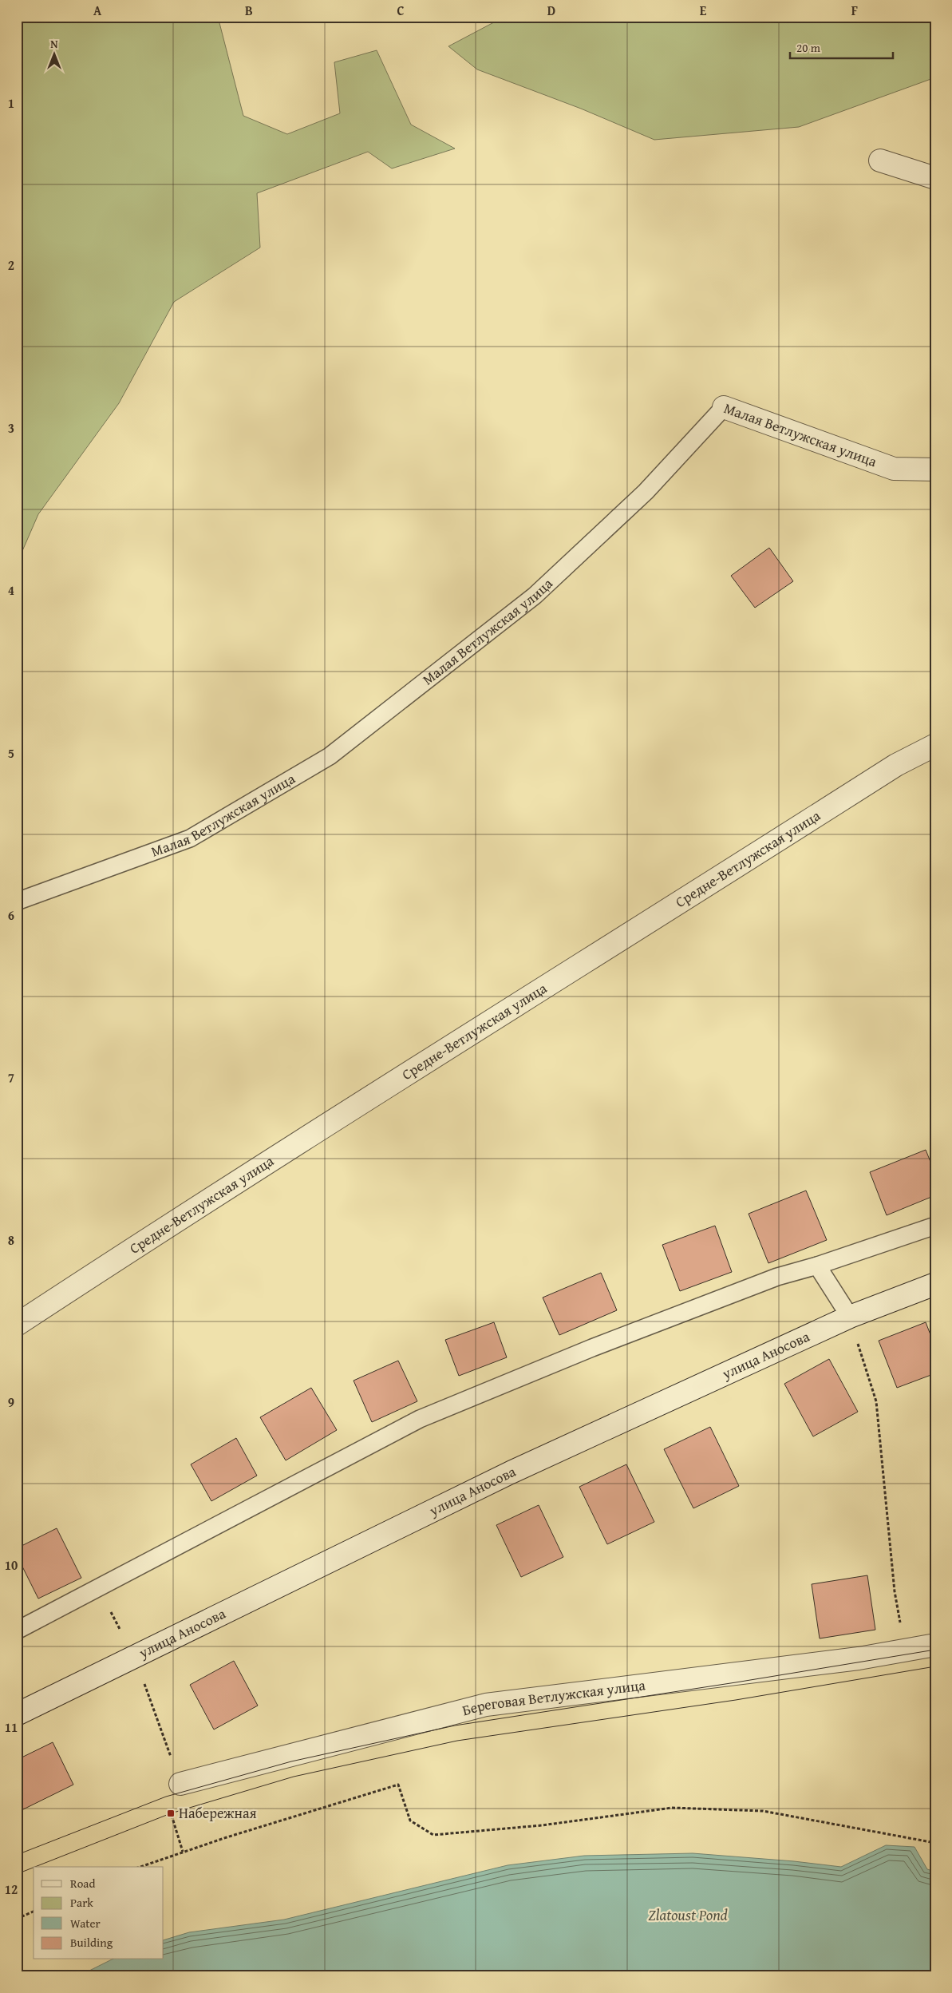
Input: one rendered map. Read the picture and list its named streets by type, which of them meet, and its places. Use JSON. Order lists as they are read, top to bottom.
{
  "streets": {
    "street": [
      "Малая Ветлужская улица",
      "Средне-Ветлужская улица",
      "улица Аносова",
      "Береговая Ветлужская улица"
    ]
  },
  "water": ["Zlatoust Pond"],
  "places": {
    "transit": ["Набережная"]
  },
  "legend": [
    "Road",
    "Park",
    "Water",
    "Building"
  ],
  "scale_bar": "20 m",
  "north": "top",
  "grid": {
    "columns": [
      "A",
      "B",
      "C",
      "D",
      "E",
      "F"
    ],
    "rows": [
      "1",
      "2",
      "3",
      "4",
      "5",
      "6",
      "7",
      "8",
      "9",
      "10",
      "11",
      "12"
    ]
  }
}
